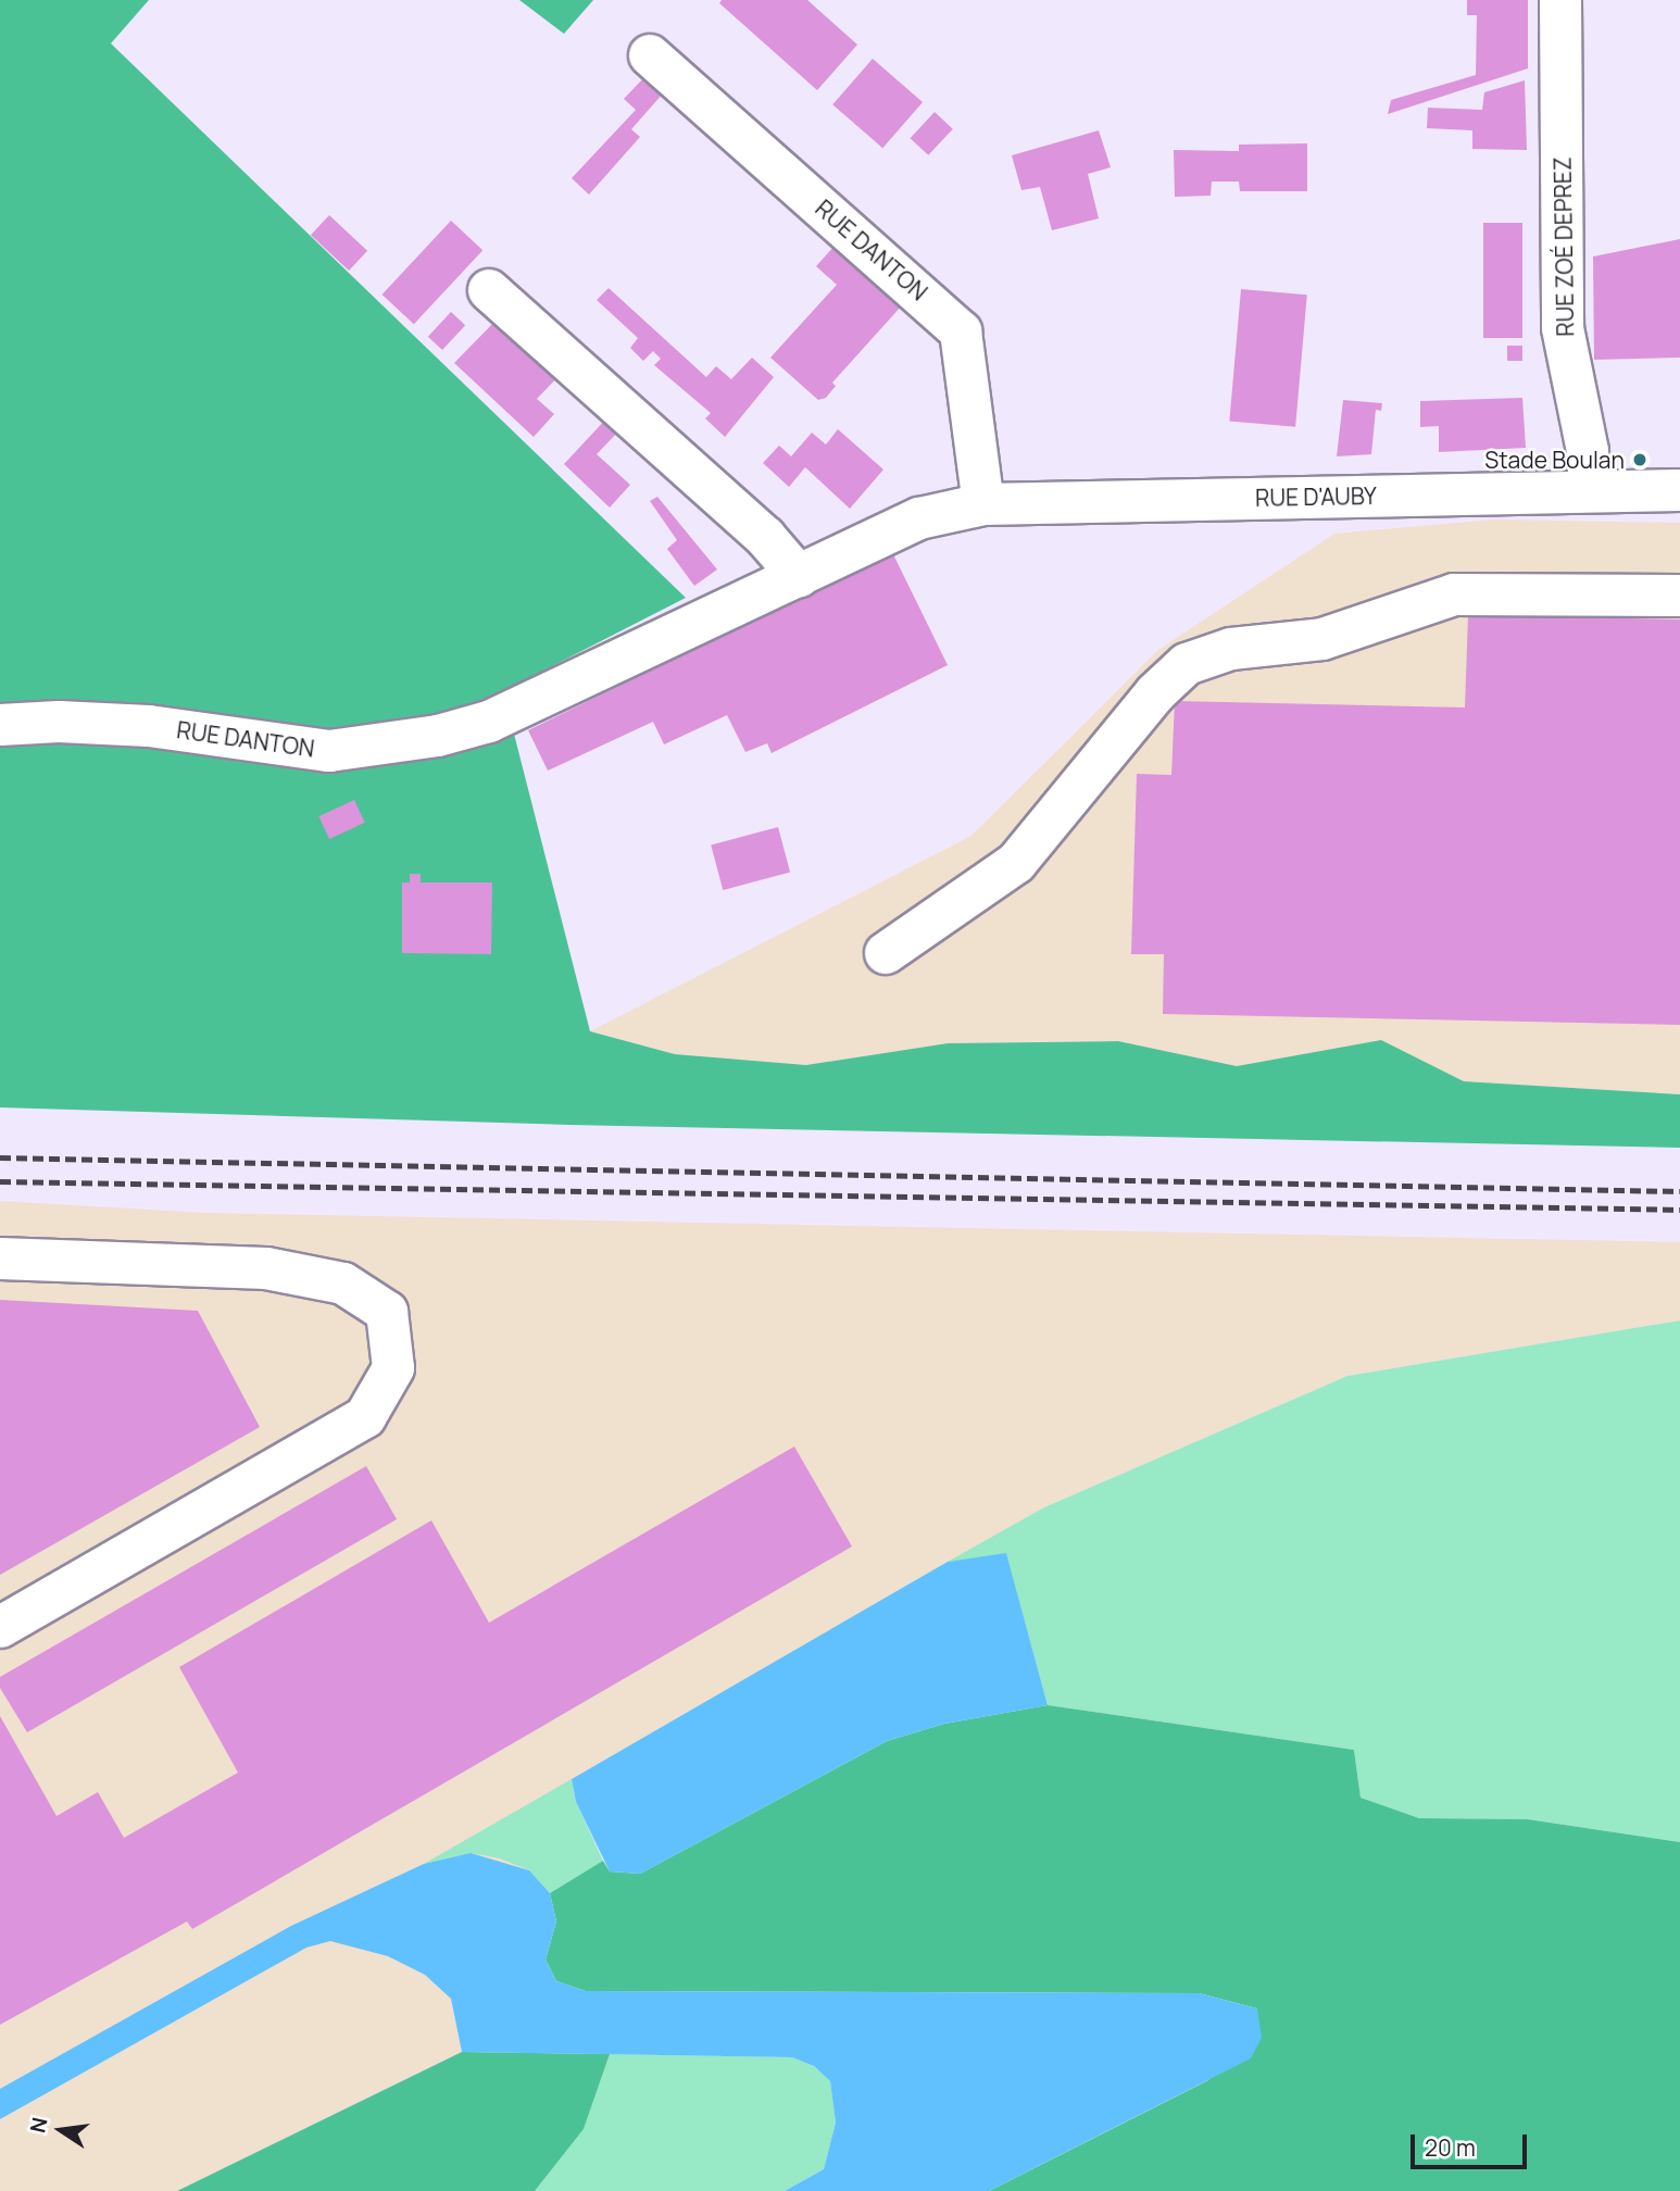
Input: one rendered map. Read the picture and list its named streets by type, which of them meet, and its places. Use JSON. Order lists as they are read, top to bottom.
{
  "streets": {
    "street": ["RUE ZOÉ DEPREZ", "RUE DANTON", "RUE D'AUBY"]
  },
  "crossings": [
    ["RUE ZOÉ DEPREZ", "RUE D'AUBY"],
    ["RUE DANTON", "RUE D'AUBY"]
  ],
  "places": ["Stade Boulan"],
  "scale_bar": "20 m",
  "north": "left"
}
